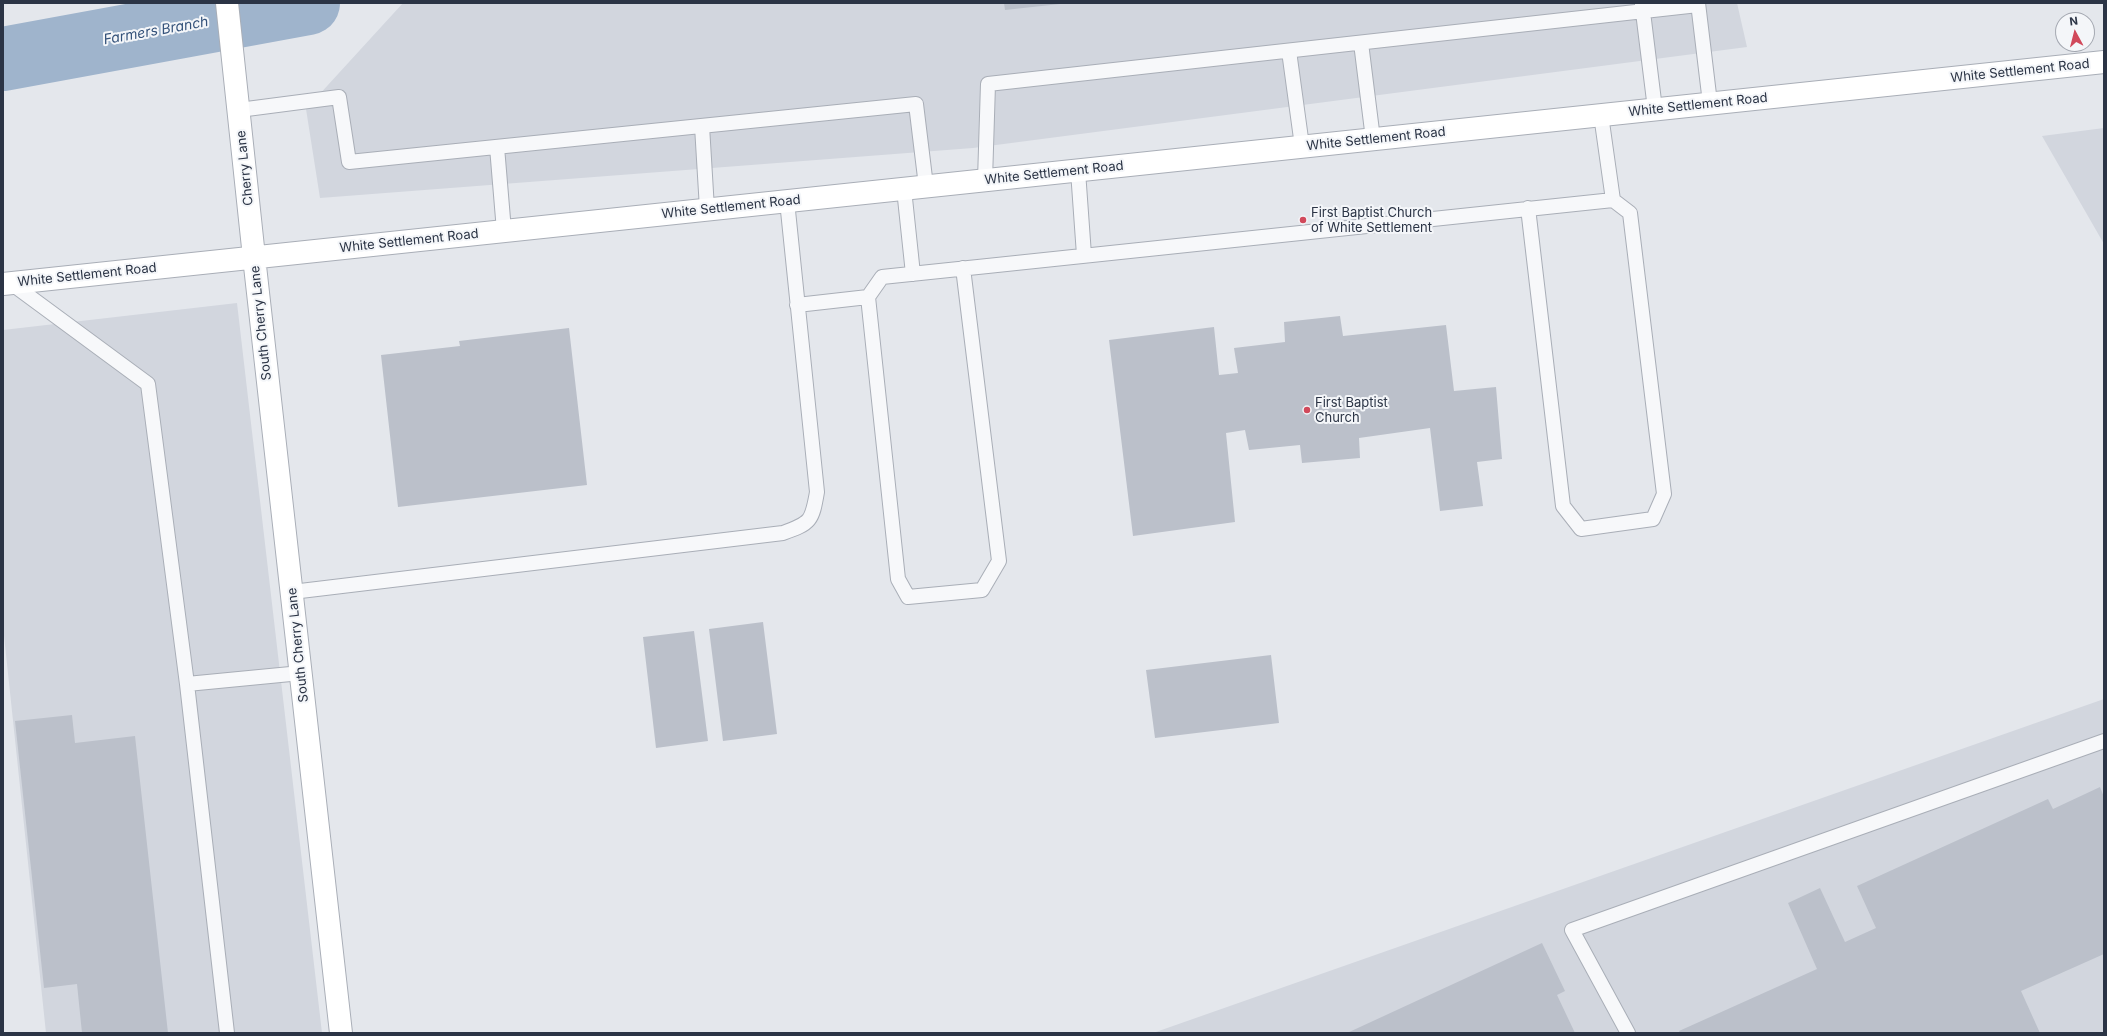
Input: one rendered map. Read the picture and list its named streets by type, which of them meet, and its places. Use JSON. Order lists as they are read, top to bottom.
{
  "streets": {
    "main road": ["White Settlement Road", "Cherry Lane", "South Cherry Lane"]
  },
  "crossings": [
    ["White Settlement Road", "Cherry Lane"],
    ["White Settlement Road", "South Cherry Lane"],
    ["Cherry Lane", "South Cherry Lane"]
  ],
  "water": ["Farmers Branch"],
  "places": ["First Baptist Church of White Settlement", "First Baptist Church"],
  "north": "top"
}
